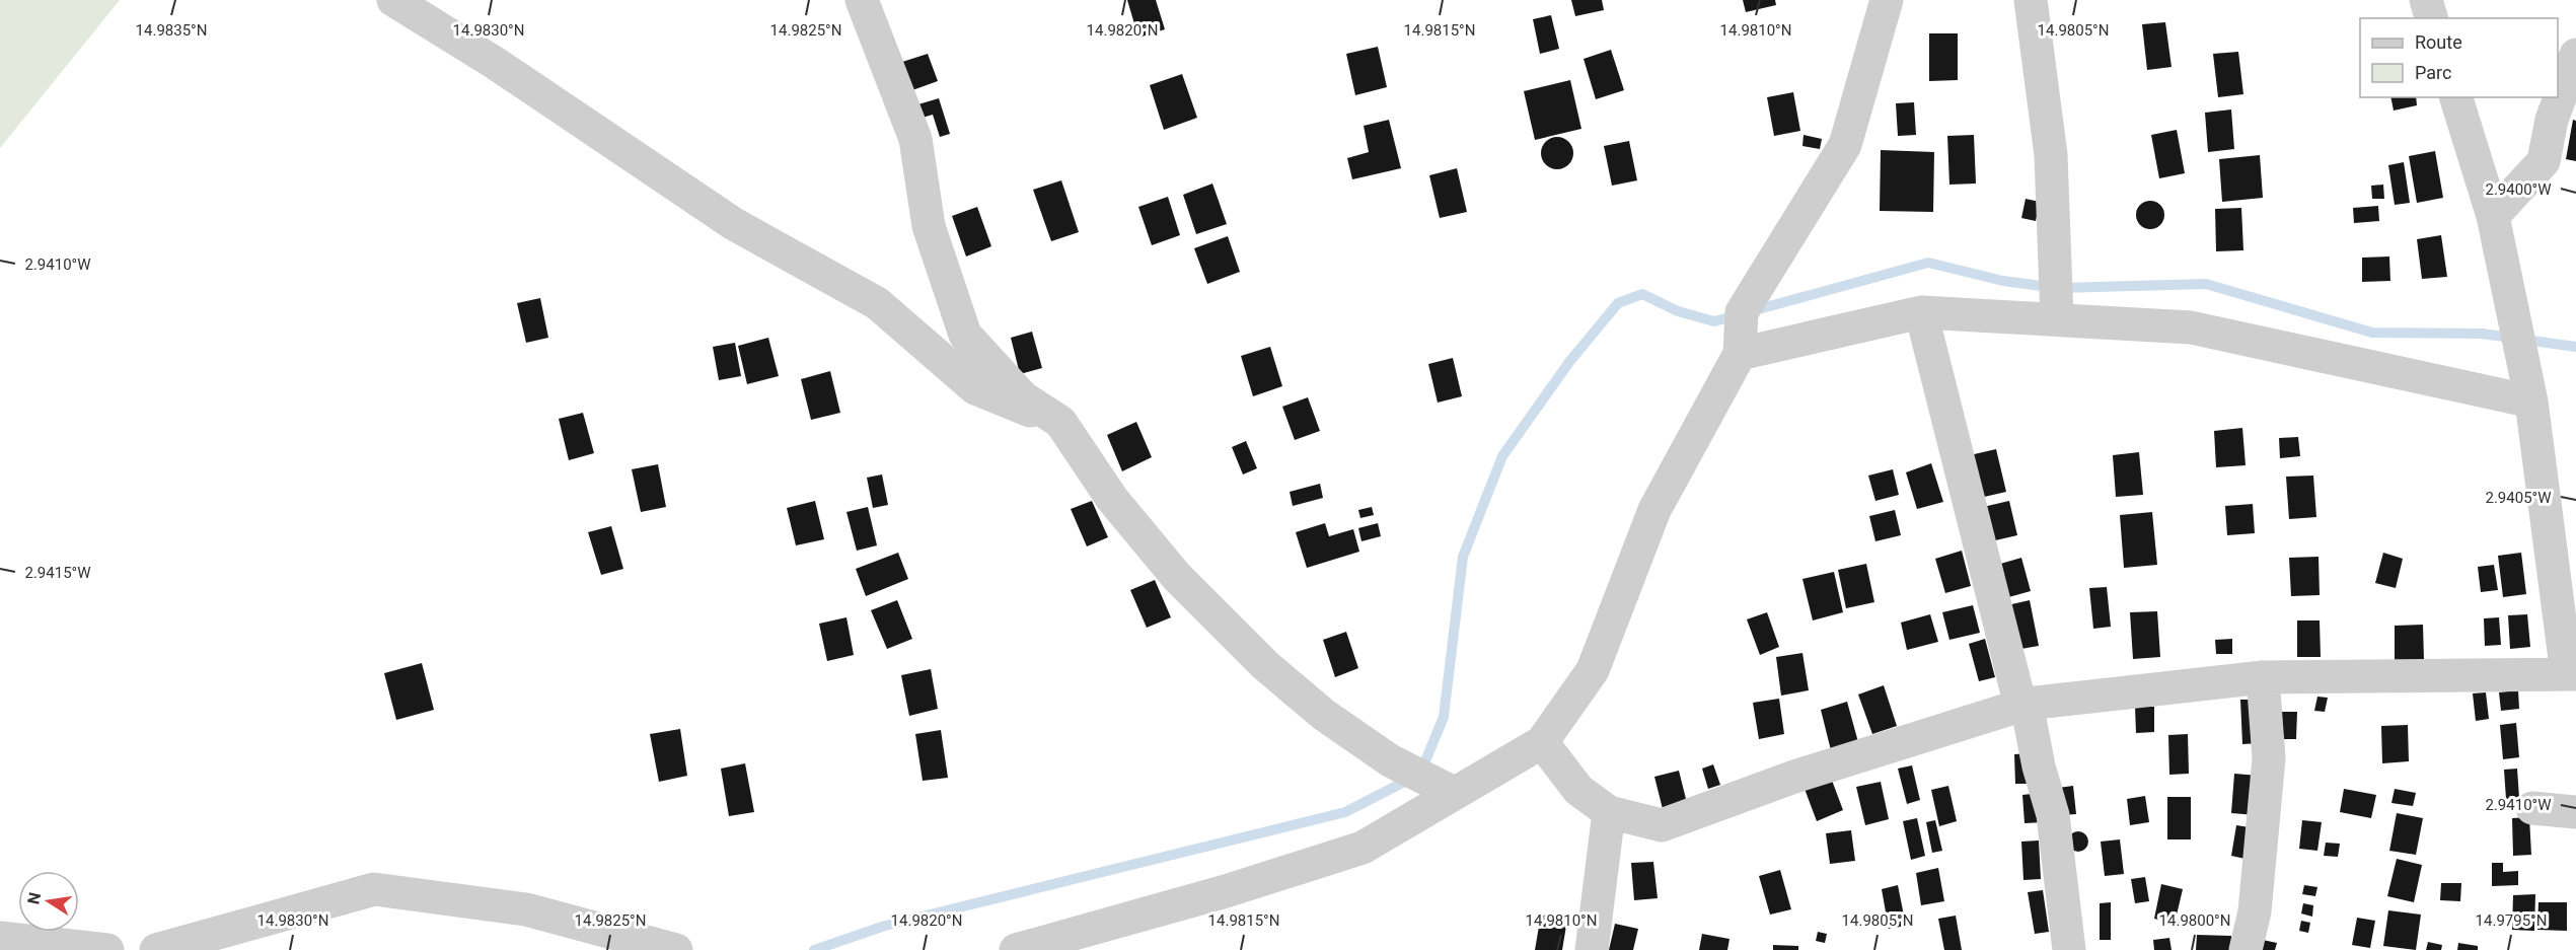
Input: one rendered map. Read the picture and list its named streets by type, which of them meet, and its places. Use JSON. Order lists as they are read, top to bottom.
{
  "legend": ["Route", "Parc"],
  "north": "left",
  "coordinates": [
    "14.9835°N",
    "14.9830°N",
    "14.9825°N",
    "14.9820°N",
    "14.9815°N",
    "14.9810°N",
    "14.9805°N",
    "2.9400°W",
    "2.9410°W",
    "2.9405°W",
    "2.9415°W",
    "14.9800°N",
    "14.9795°N"
  ]
}
